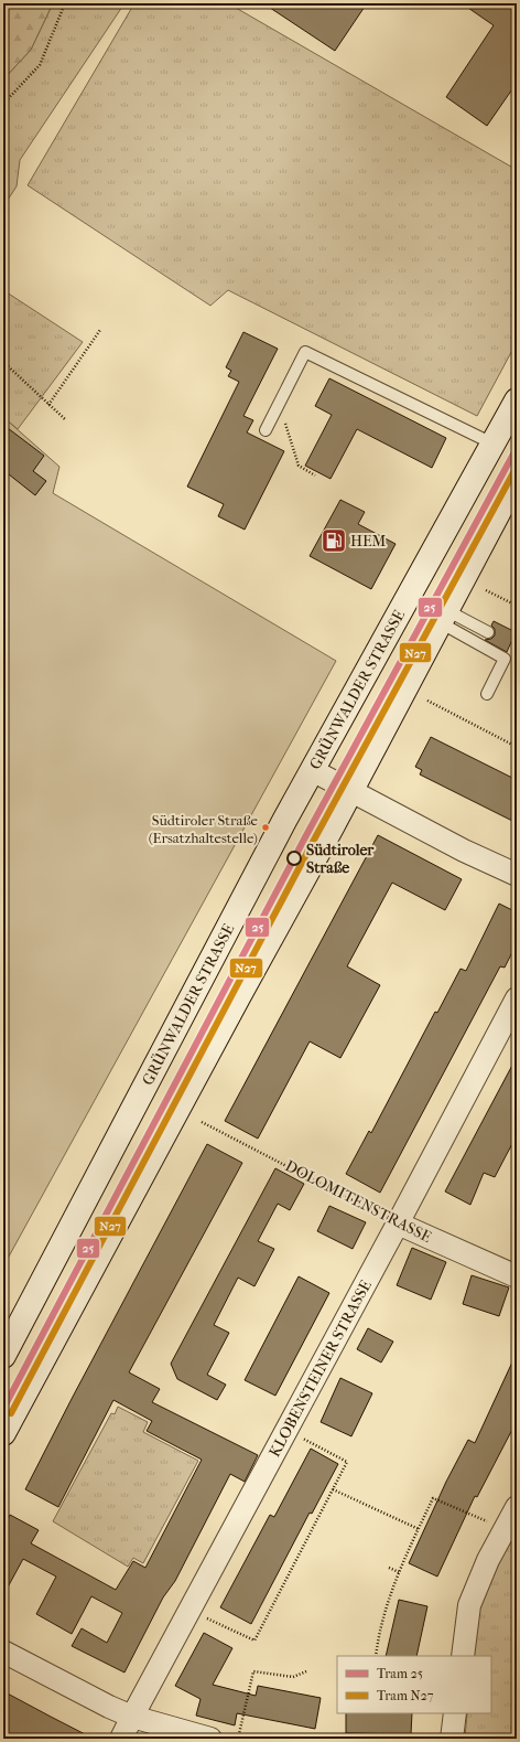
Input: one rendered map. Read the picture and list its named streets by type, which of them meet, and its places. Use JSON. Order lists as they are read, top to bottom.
{
  "streets": {
    "main road": ["GRÜNWALDER STRASSE"],
    "street": ["DOLOMITENSTRASSE", "KLOBENSTEINER STRASSE"]
  },
  "crossings": [
    ["DOLOMITENSTRASSE", "KLOBENSTEINER STRASSE"]
  ],
  "places": {
    "fuel station": ["HEM"],
    "other": ["Südtiroler Straße (Ersatzhaltestelle)", "Südtiroler Straße"]
  },
  "lines": ["tram line 25", "tram line N27"],
  "legend": ["Tram 25", "Tram N27"]
}
